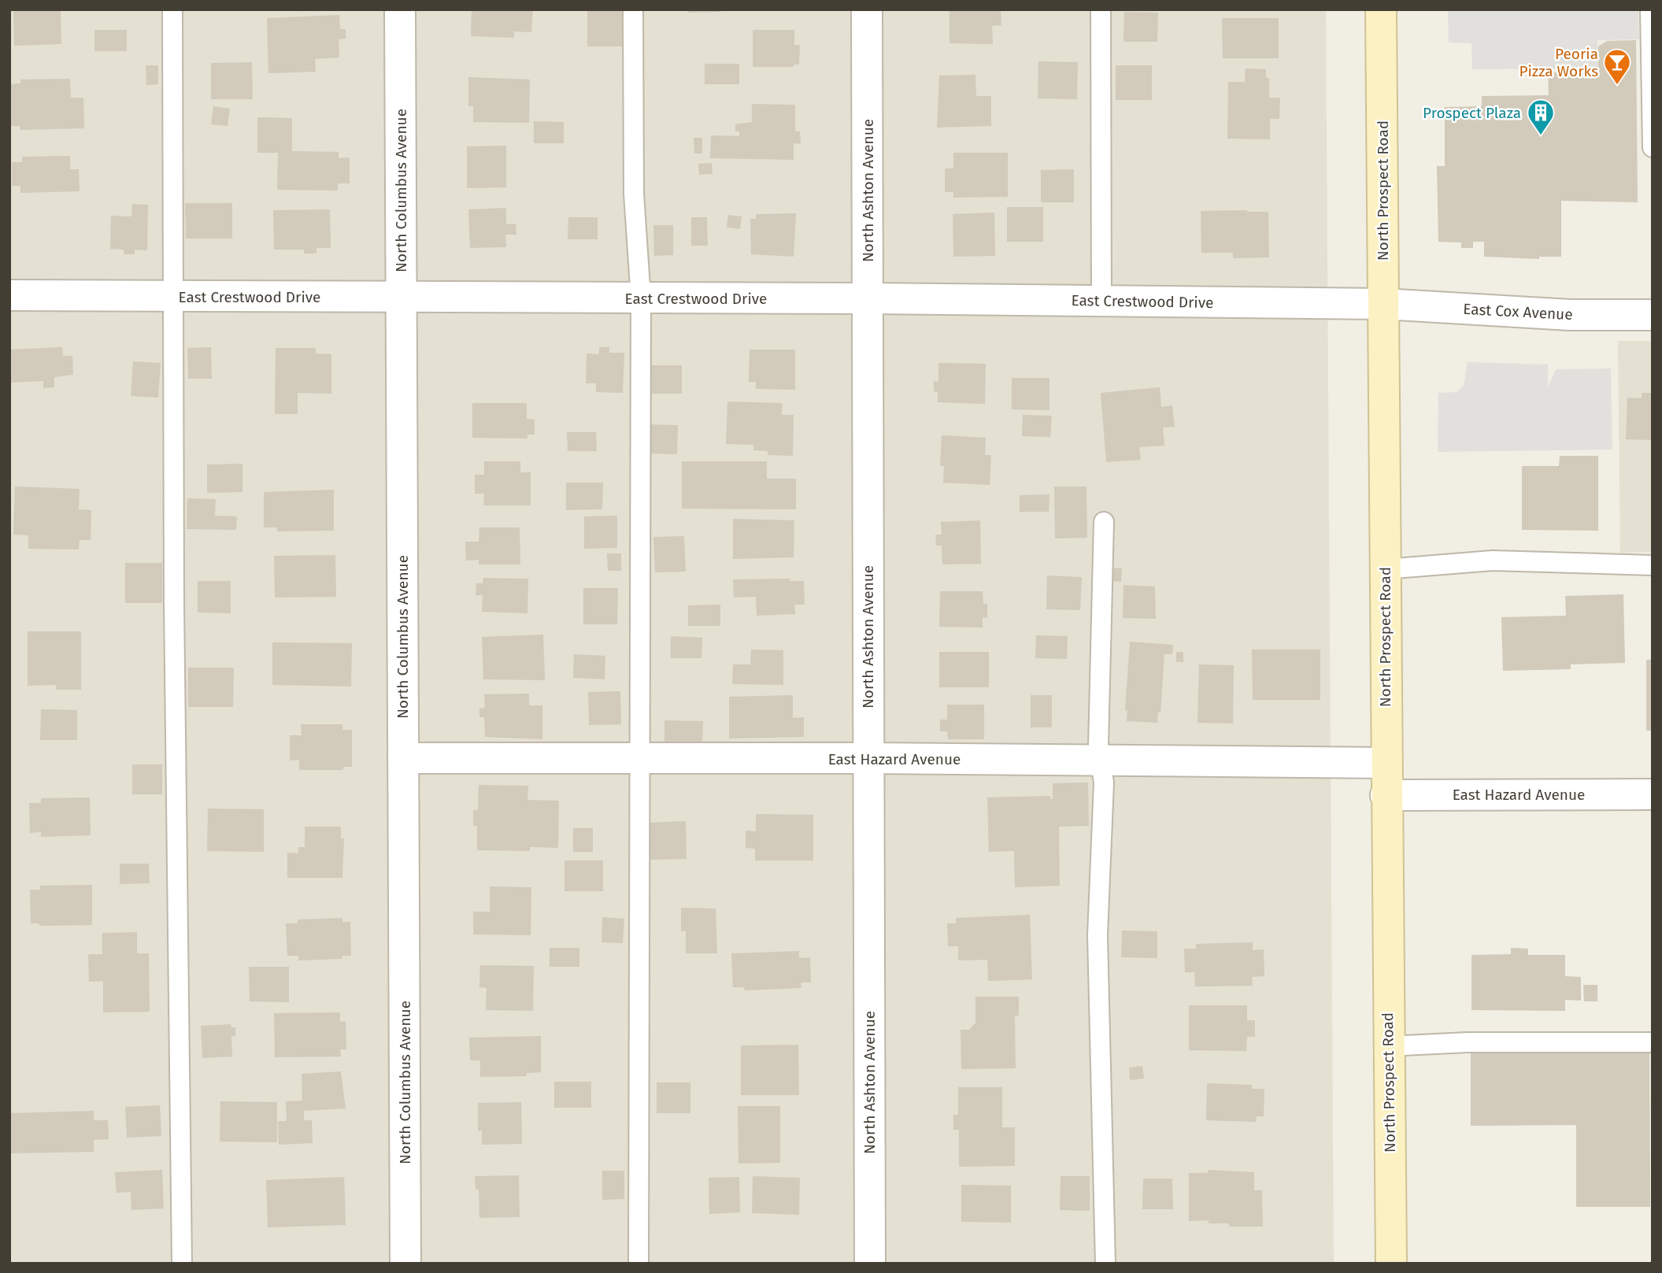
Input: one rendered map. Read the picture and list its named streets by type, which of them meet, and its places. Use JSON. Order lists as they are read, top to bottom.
{
  "streets": {
    "main road": ["North Prospect Road"],
    "street": [
      "North Columbus Avenue",
      "North Ashton Avenue",
      "East Crestwood Drive",
      "East Cox Avenue",
      "East Hazard Avenue"
    ]
  },
  "crossings": [
    ["North Columbus Avenue", "East Crestwood Drive"],
    ["North Columbus Avenue", "East Hazard Avenue"],
    ["North Ashton Avenue", "East Crestwood Drive"],
    ["North Ashton Avenue", "East Hazard Avenue"],
    ["North Prospect Road", "East Crestwood Drive"],
    ["North Prospect Road", "East Cox Avenue"],
    ["North Prospect Road", "East Hazard Avenue"],
    ["East Crestwood Drive", "East Cox Avenue"]
  ],
  "places": {
    "bar": ["Peoria Pizza Works"],
    "building": ["Prospect Plaza"]
  }
}
